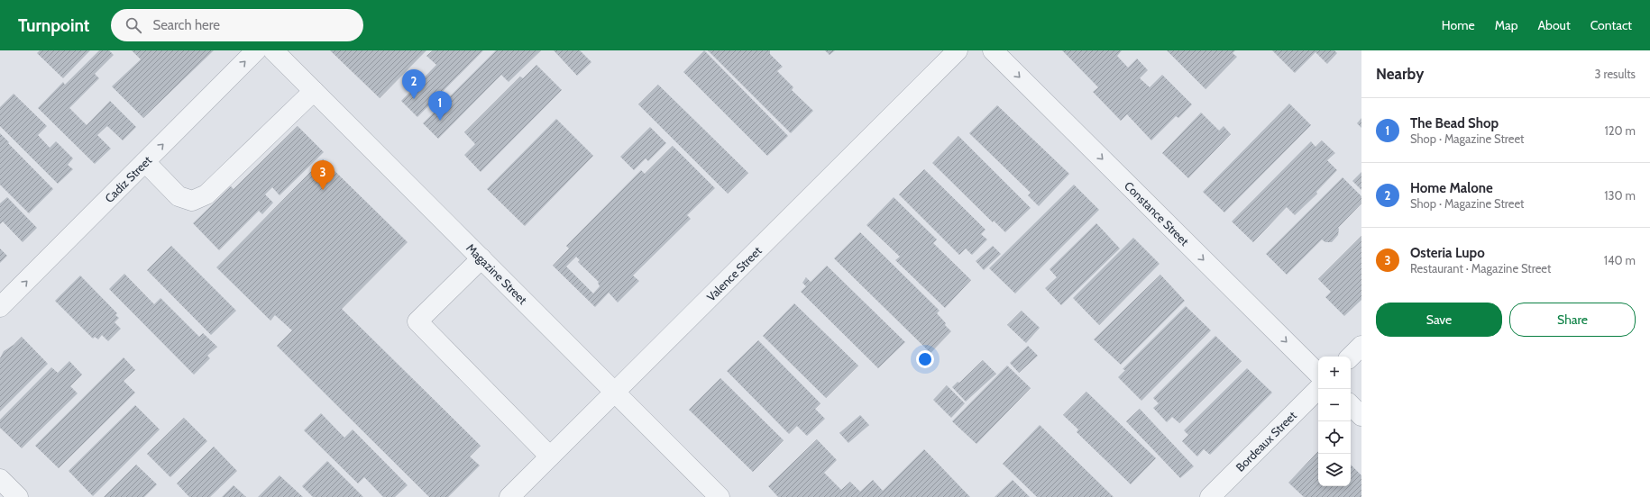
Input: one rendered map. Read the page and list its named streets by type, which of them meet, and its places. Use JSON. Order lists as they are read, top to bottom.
{
  "streets": {
    "street": [
      "Cadiz Street",
      "Constance Street",
      "Magazine Street",
      "Valence Street",
      "Bordeaux Street"
    ]
  },
  "crossings": [
    ["Magazine Street", "Valence Street"]
  ],
  "one_way": ["Cadiz Street", "Constance Street"],
  "page": {
    "header": "Turnpoint",
    "search": "Search here",
    "nav": [
      "Home",
      "Map",
      "About",
      "Contact"
    ],
    "heading": ["Nearby", "3 results"],
    "pins": ["2", "1", "3"],
    "list": [
      {
        "mark": "1",
        "name": "The Bead Shop",
        "note": "Shop · Magazine Street",
        "value": "120 m"
      },
      {
        "mark": "2",
        "name": "Home Malone",
        "note": "Shop · Magazine Street",
        "value": "130 m"
      },
      {
        "mark": "3",
        "name": "Osteria Lupo",
        "note": "Restaurant · Magazine Street",
        "value": "140 m"
      }
    ],
    "buttons": ["Save", "Share"],
    "map_buttons": ["+", "−"]
  }
}
